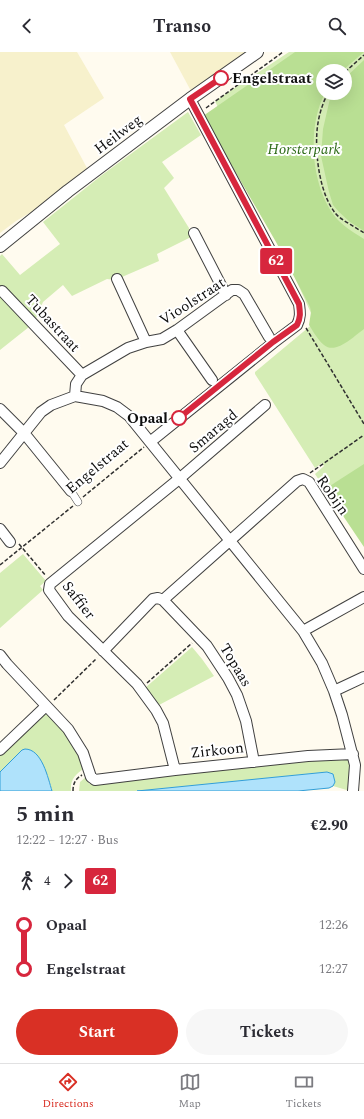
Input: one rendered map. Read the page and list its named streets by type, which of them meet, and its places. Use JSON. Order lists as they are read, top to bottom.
{
  "streets": {
    "street": [
      "Heilweg",
      "Vioolstraat",
      "Tubastraat",
      "Smaragd",
      "Engelstraat",
      "Robijn",
      "Saffier",
      "Topaas",
      "Zirkoon"
    ]
  },
  "crossings": [
    ["Vioolstraat", "Tubastraat"],
    ["Vioolstraat", "Engelstraat"],
    ["Smaragd", "Saffier"],
    ["Robijn", "Topaas"],
    ["Saffier", "Zirkoon"],
    ["Topaas", "Zirkoon"]
  ],
  "parks": ["Horsterpark"],
  "places": ["Engelstraat", "Opaal"],
  "lines": ["bus line 62"],
  "page": {
    "header": "Transo",
    "on_map": "62",
    "heading": ["5 min", "12:22 – 12:27 · Bus", "€2.90"],
    "legs": ["4", "62"],
    "list": [
      {
        "name": "Opaal",
        "value": "12:26"
      },
      {
        "name": "Engelstraat",
        "value": "12:27"
      }
    ],
    "buttons": ["Start", "Tickets"],
    "tabs": ["Directions", "Map", "Tickets"]
  }
}
